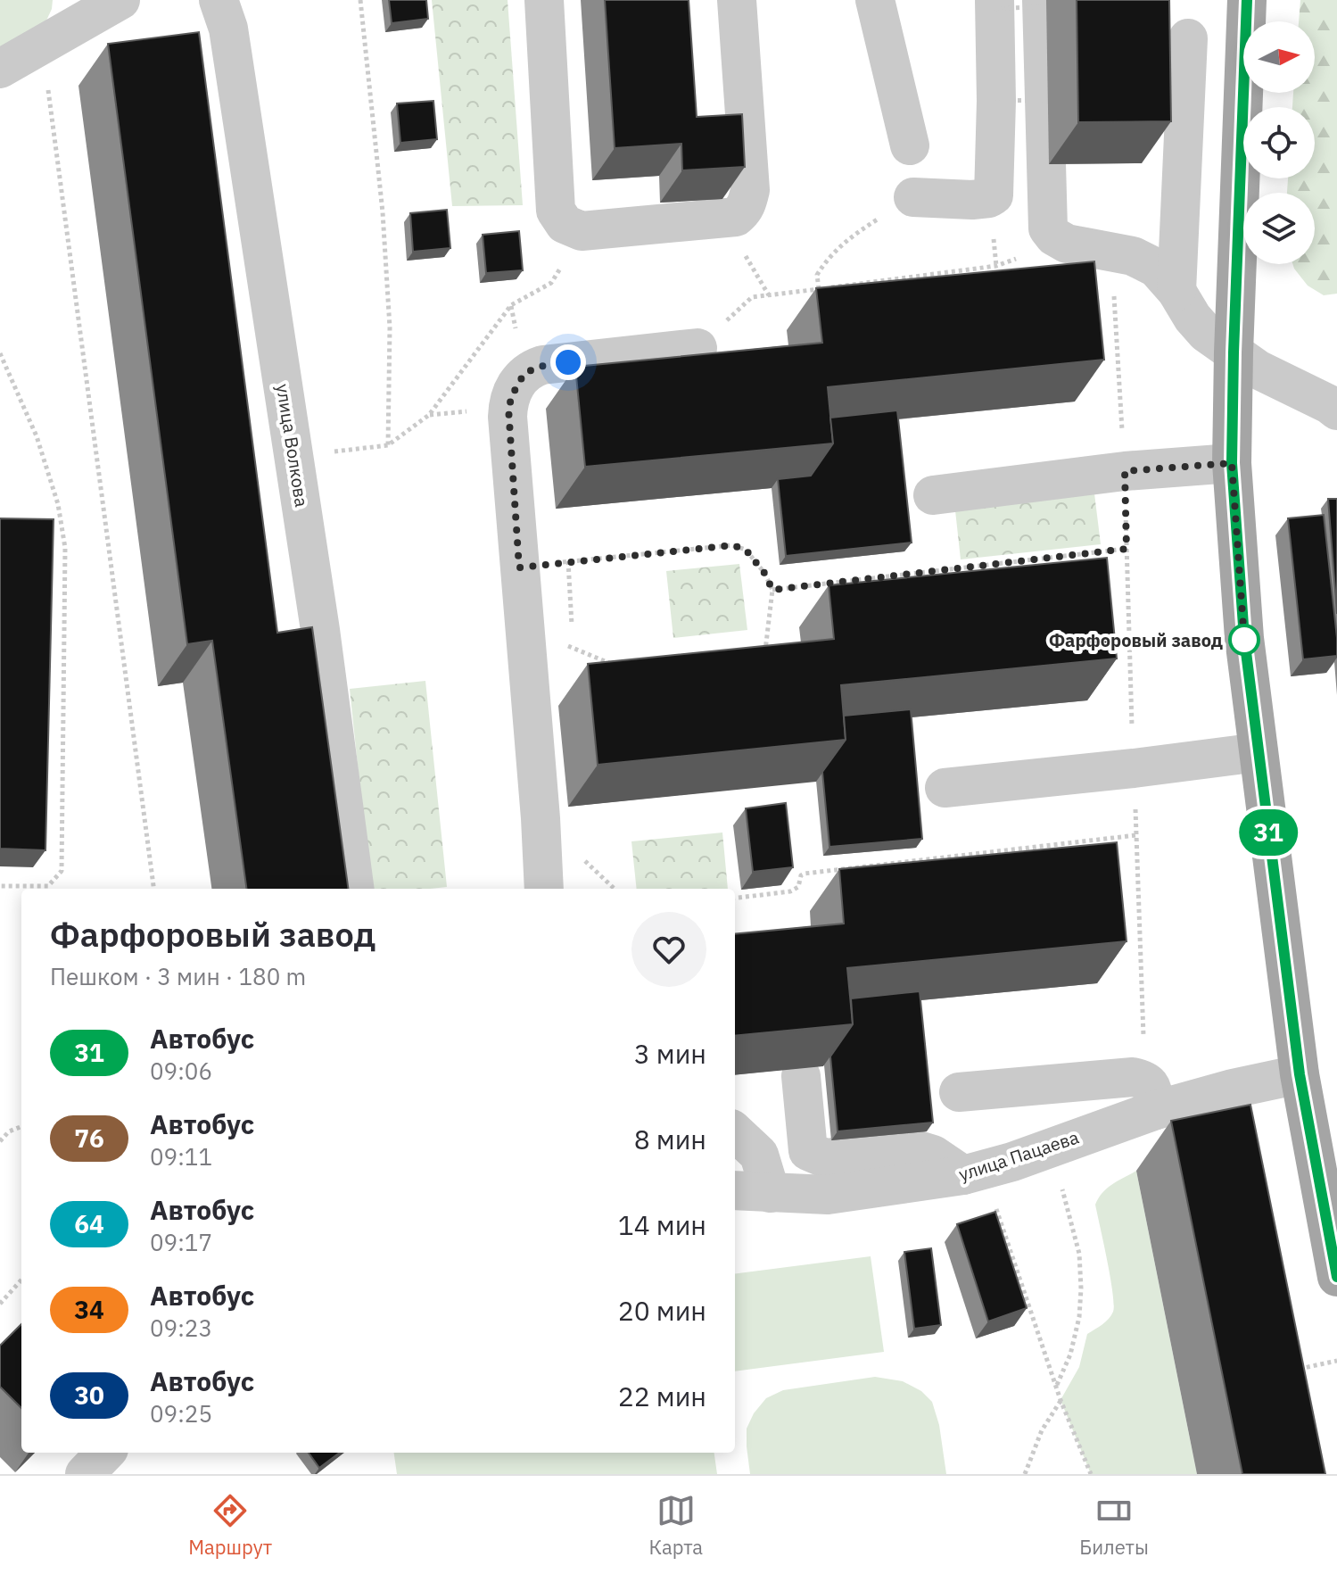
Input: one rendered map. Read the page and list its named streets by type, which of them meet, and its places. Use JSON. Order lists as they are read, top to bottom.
{
  "streets": {
    "street": ["улица Волкова", "улица Пацаева"]
  },
  "places": ["Фарфоровый завод"],
  "lines": ["bus line 31"],
  "north": "right",
  "page": {
    "on_map": "31",
    "heading": ["Фарфоровый завод", "Пешком · 3 мин · 180 m"],
    "list": [
      {
        "mark": "31",
        "name": "Автобус",
        "note": "09:06",
        "value": "3 мин"
      },
      {
        "mark": "76",
        "name": "Автобус",
        "note": "09:11",
        "value": "8 мин"
      },
      {
        "mark": "64",
        "name": "Автобус",
        "note": "09:17",
        "value": "14 мин"
      },
      {
        "mark": "34",
        "name": "Автобус",
        "note": "09:23",
        "value": "20 мин"
      },
      {
        "mark": "30",
        "name": "Автобус",
        "note": "09:25",
        "value": "22 мин"
      }
    ],
    "tabs": ["Маршрут", "Карта", "Билеты"]
  }
}
